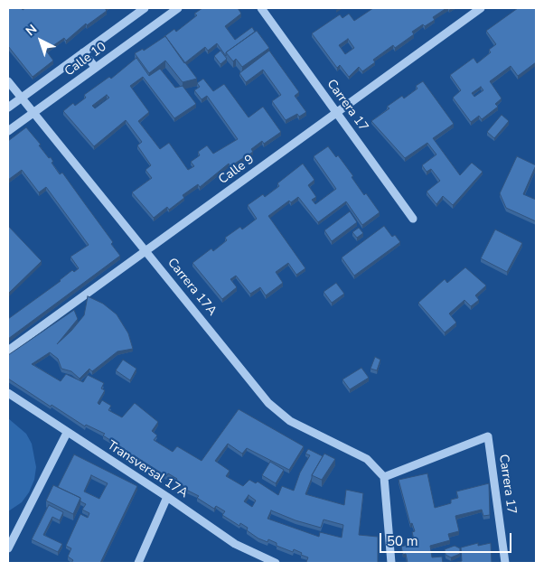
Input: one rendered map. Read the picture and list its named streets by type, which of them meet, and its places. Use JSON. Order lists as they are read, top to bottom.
{
  "streets": {
    "street": [
      "Calle 10",
      "Carrera 17",
      "Calle 9",
      "Carrera 17A",
      "Transversal 17A"
    ]
  },
  "crossings": [
    ["Calle 10", "Carrera 17A"],
    ["Carrera 17", "Calle 9"],
    ["Carrera 17", "Carrera 17A"],
    ["Calle 9", "Carrera 17A"]
  ],
  "scale_bar": "50 m",
  "north": "top left"
}
